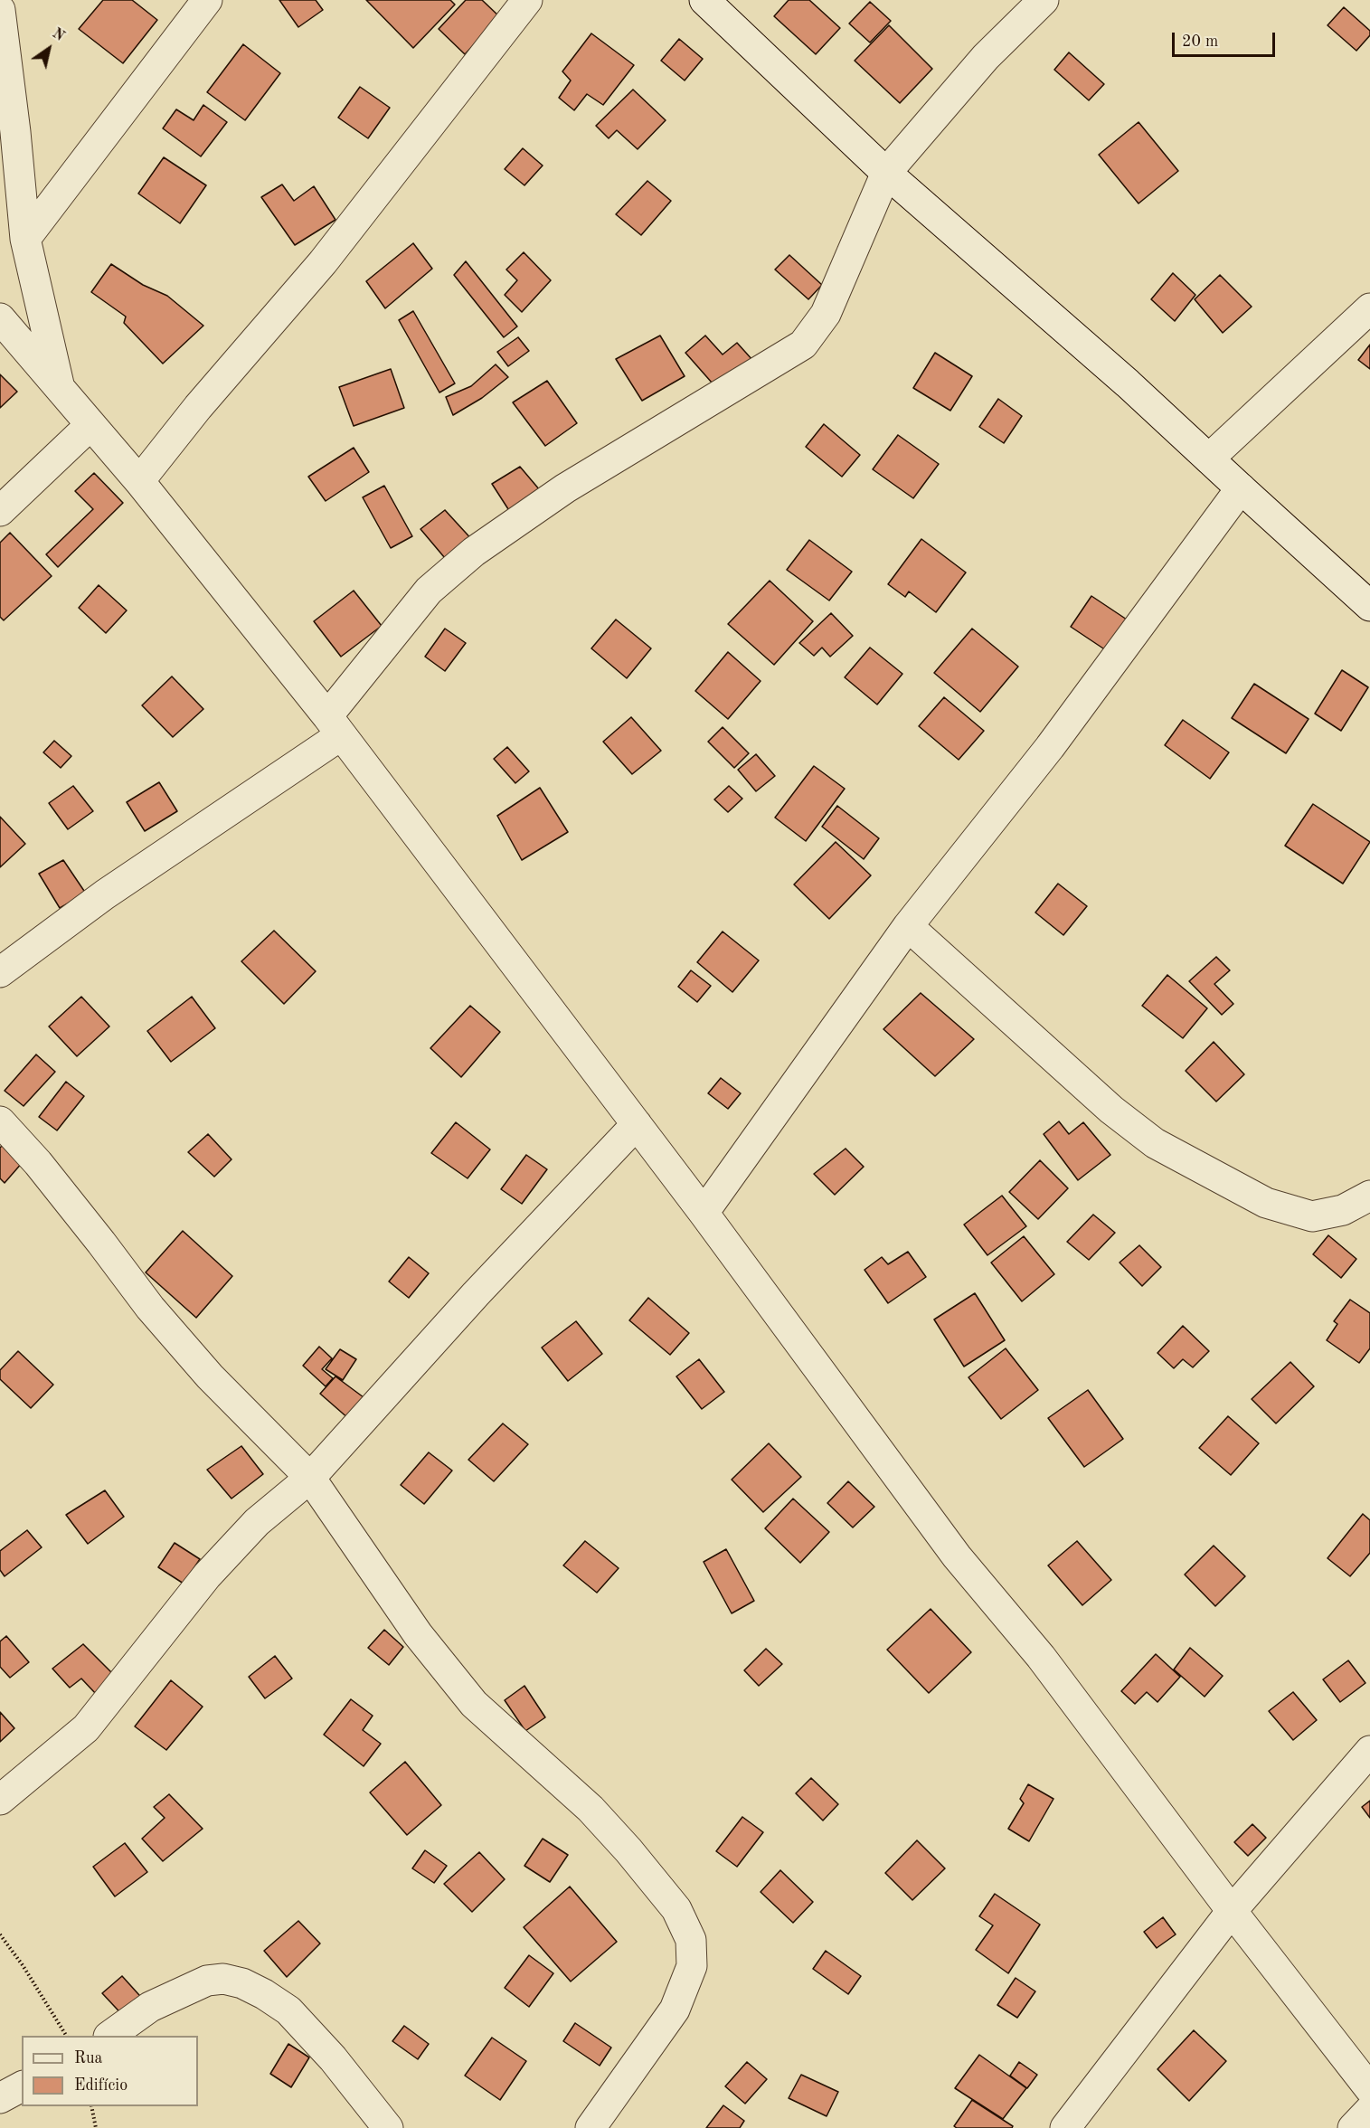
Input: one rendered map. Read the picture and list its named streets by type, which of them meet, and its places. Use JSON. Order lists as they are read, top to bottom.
{
  "legend": ["Rua", "Edifício"],
  "scale_bar": "20 m",
  "north": "top right"
}
